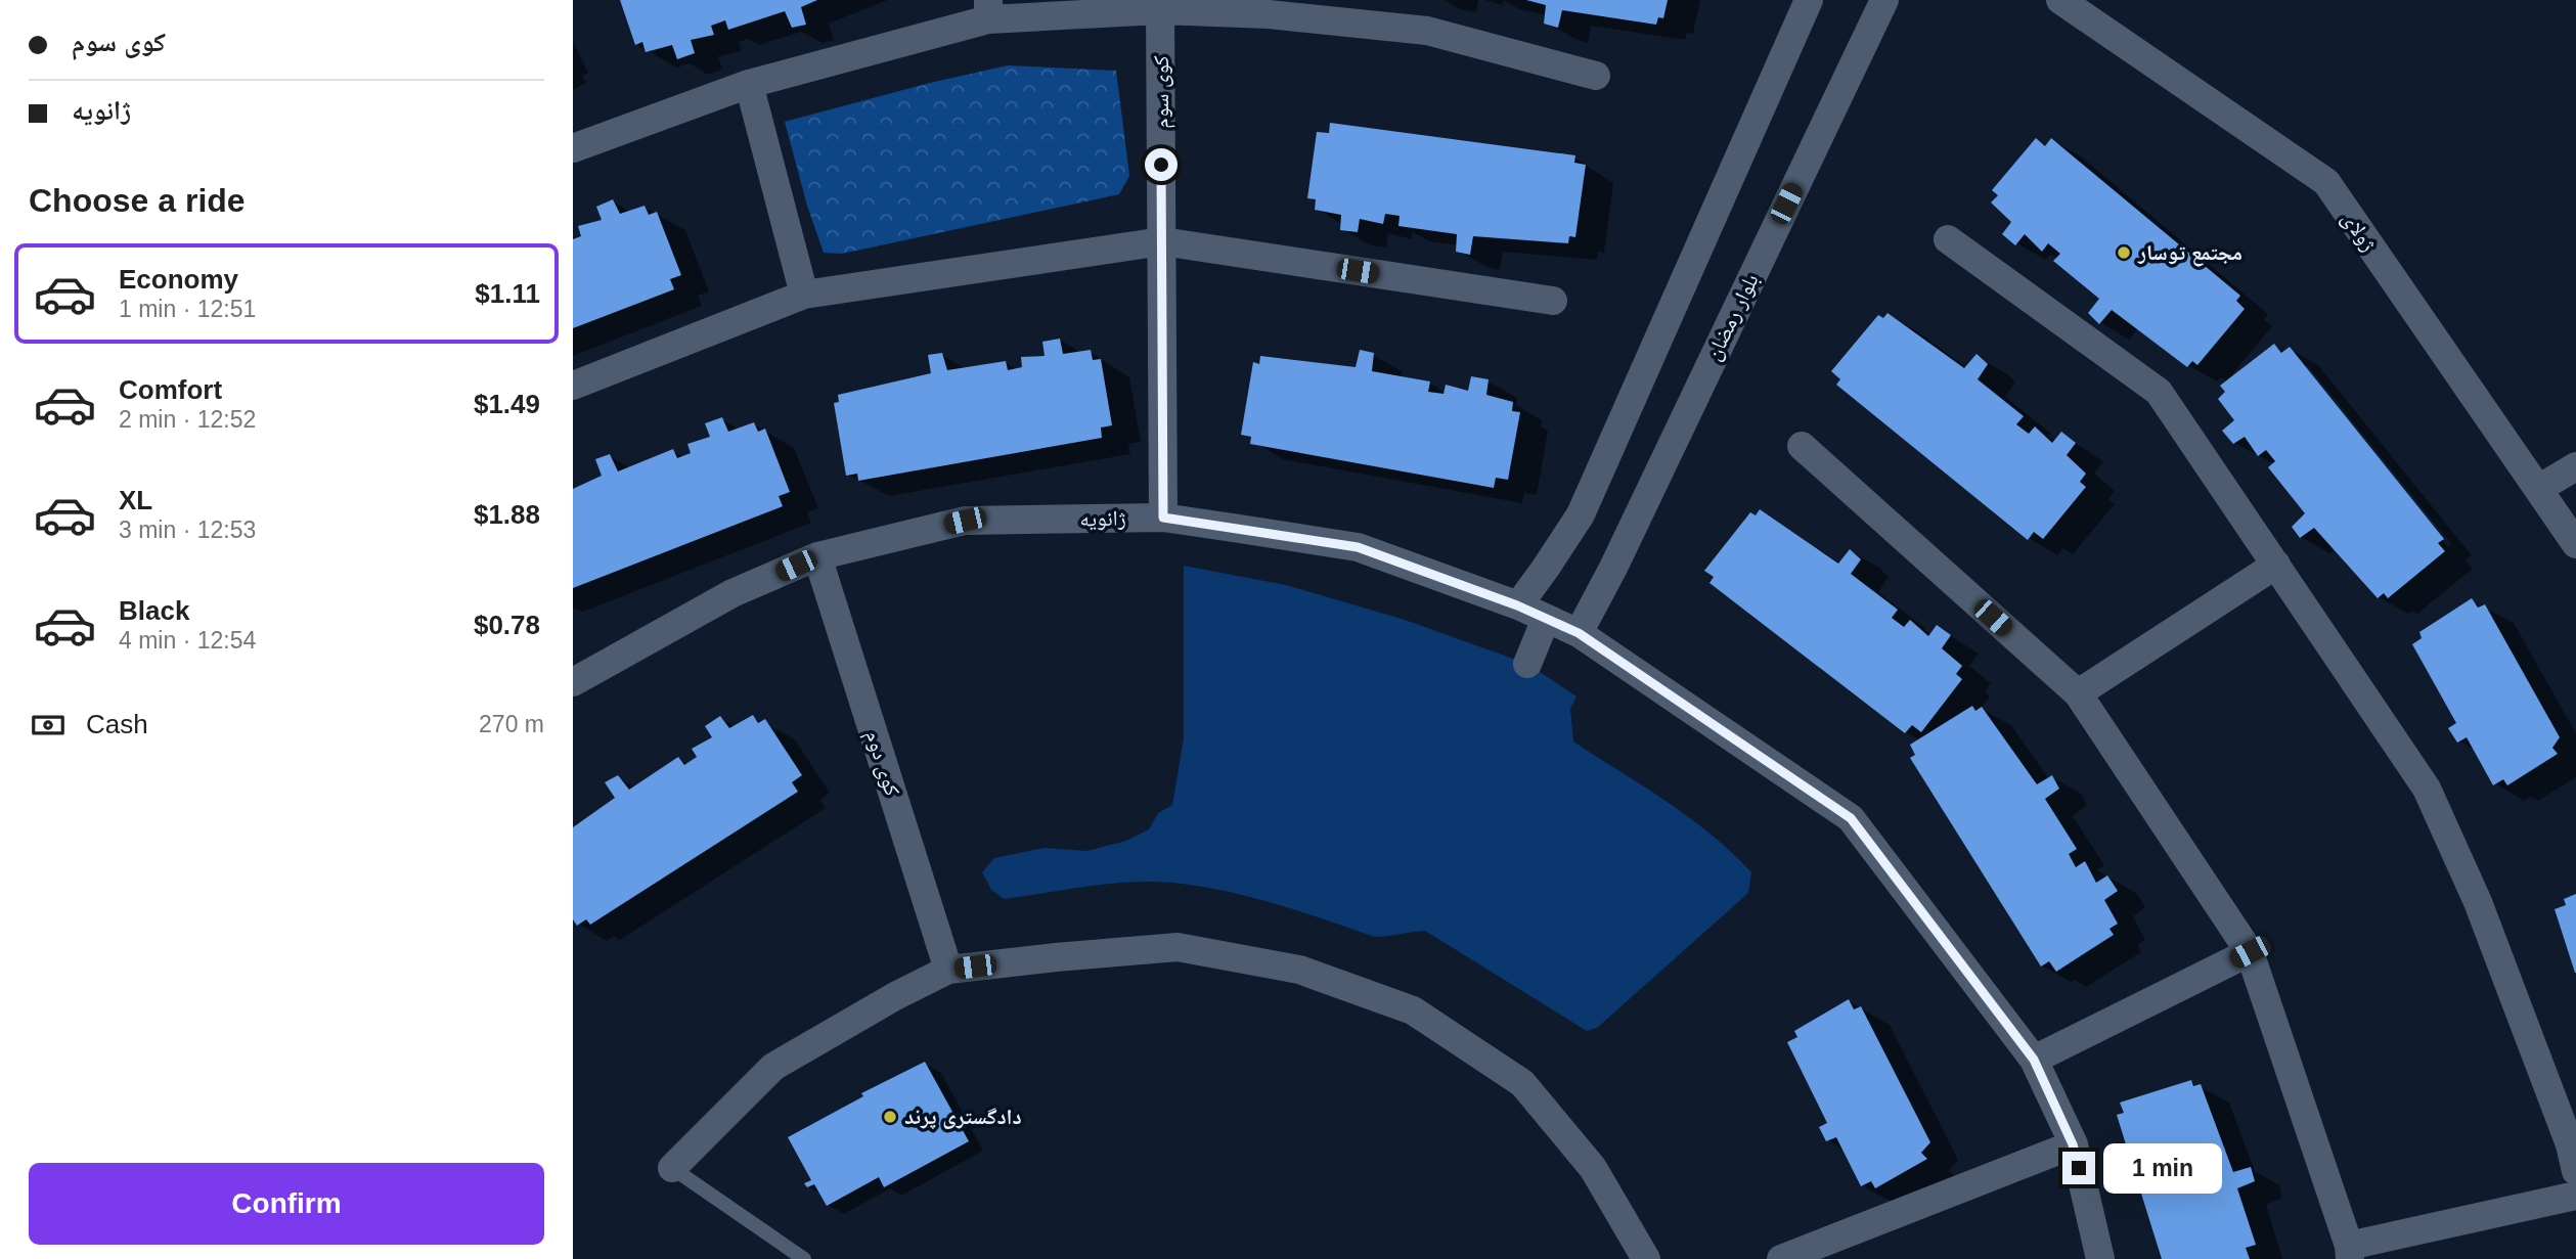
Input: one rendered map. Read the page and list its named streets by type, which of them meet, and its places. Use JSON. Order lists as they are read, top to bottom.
{
  "streets": {
    "street": [
      "کوی سوم",
      "ژولای",
      "بلوار رمضان",
      "ژانویه",
      "کوی دوم"
    ]
  },
  "crossings": [
    ["کوی سوم", "ژانویه"],
    ["بلوار رمضان", "ژانویه"],
    ["ژانویه", "کوی دوم"]
  ],
  "places": ["مجتمع توسار", "دادگستری پرند"],
  "page": {
    "banner": ["کوی سوم", "ژانویه"],
    "heading": "Choose a ride",
    "list": [
      {
        "name": "Economy",
        "note": "1 min · 12:51",
        "value": "$1.11"
      },
      {
        "name": "Comfort",
        "note": "2 min · 12:52",
        "value": "$1.49"
      },
      {
        "name": "XL",
        "note": "3 min · 12:53",
        "value": "$1.88"
      },
      {
        "name": "Black",
        "note": "4 min · 12:54",
        "value": "$0.78"
      }
    ],
    "pay": ["Cash", "270 m"],
    "bubble": "1 min",
    "buttons": "Confirm"
  }
}
